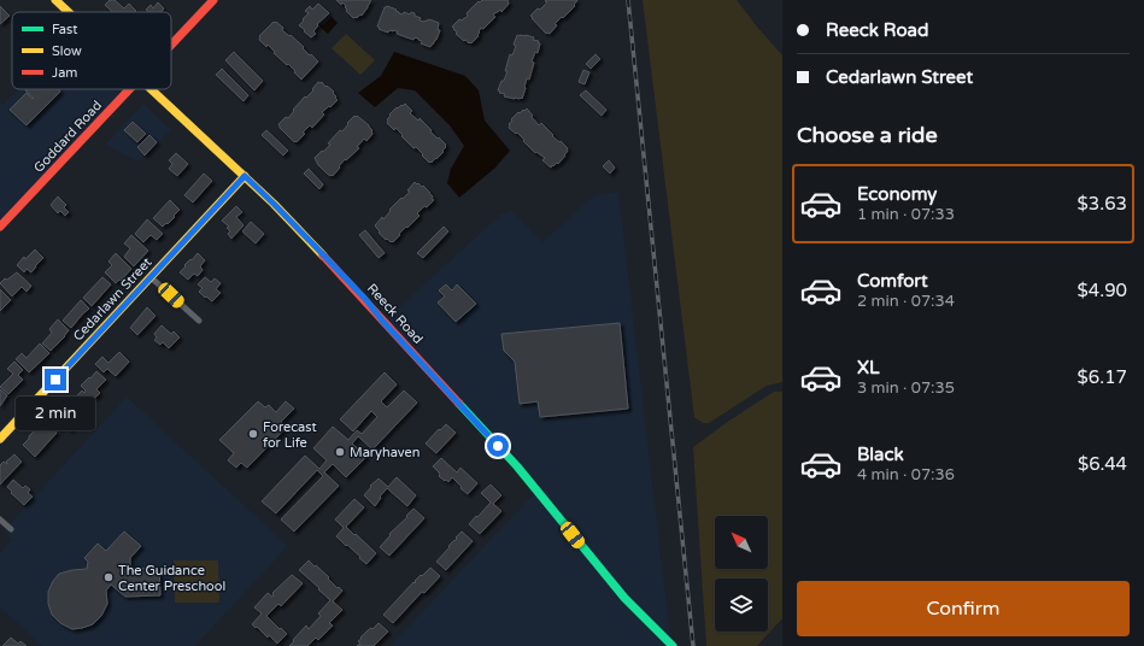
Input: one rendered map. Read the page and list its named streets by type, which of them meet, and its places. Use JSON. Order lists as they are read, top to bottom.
{
  "streets": {
    "street": ["Goddard Road", "Cedarlawn Street", "Reeck Road"]
  },
  "crossings": [
    ["Cedarlawn Street", "Reeck Road"]
  ],
  "places": ["Forecast for Life", "Maryhaven", "The Guidance Center Preschool"],
  "legend": ["Fast", "Slow", "Jam"],
  "north": "top left",
  "page": {
    "banner": ["Reeck Road", "Cedarlawn Street"],
    "heading": "Choose a ride",
    "list": [
      {
        "name": "Economy",
        "note": "1 min · 07:33",
        "value": "$3.63"
      },
      {
        "name": "Comfort",
        "note": "2 min · 07:34",
        "value": "$4.90"
      },
      {
        "name": "XL",
        "note": "3 min · 07:35",
        "value": "$6.17"
      },
      {
        "name": "Black",
        "note": "4 min · 07:36",
        "value": "$6.44"
      }
    ],
    "bubble": "2 min",
    "buttons": "Confirm"
  }
}
